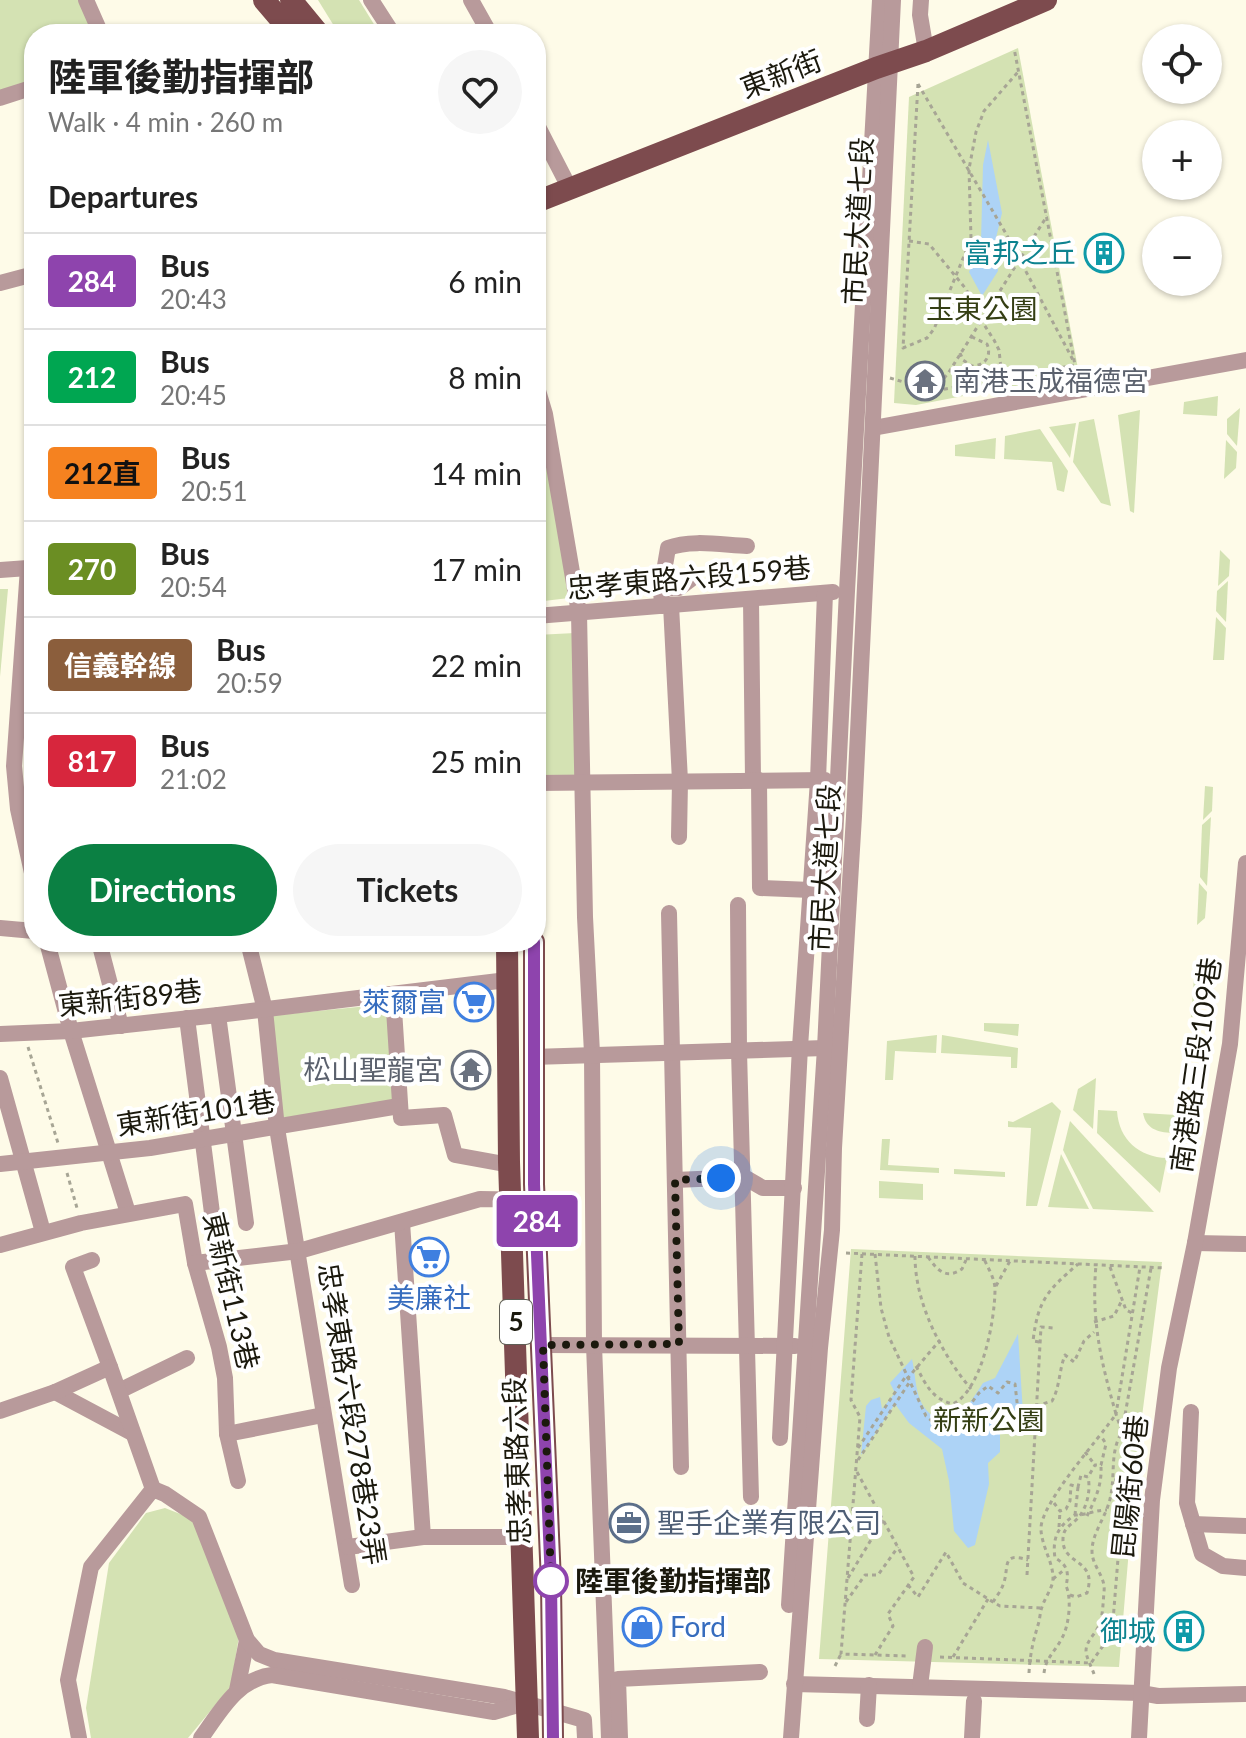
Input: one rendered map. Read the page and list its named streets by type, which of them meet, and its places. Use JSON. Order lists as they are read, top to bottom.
{
  "streets": {
    "main road": ["東新街", "5", "忠孝東路六段"],
    "street": [
      "市民大道七段",
      "忠孝東路六段159巷",
      "東新街89巷",
      "南港路三段109巷",
      "東新街101巷",
      "東新街113巷",
      "忠孝東路六段278巷23弄",
      "昆陽街60巷"
    ]
  },
  "crossings": [
    ["東新街", "市民大道七段"],
    ["市民大道七段", "忠孝東路六段159巷"],
    ["東新街89巷", "忠孝東路六段278巷23弄"],
    ["東新街89巷", "忠孝東路六段"],
    ["南港路三段109巷", "昆陽街60巷"],
    ["東新街101巷", "忠孝東路六段278巷23弄"]
  ],
  "parks": ["玉東公園", "新新公園"],
  "places": {
    "building": ["富邦之丘", "御城"],
    "temple": ["南港玉成福德宮", "松山聖龍宮"],
    "supermarket": ["萊爾富", "美廉社"],
    "office": ["聖手企業有限公司"],
    "other": ["陸軍後勤指揮部"],
    "shop": ["Ford"]
  },
  "lines": ["bus line 284"],
  "page": {
    "on_map": "284",
    "map_buttons": ["+", "−"],
    "heading": [
      ["陸軍後勤指揮部", "Walk · 4 min · 260 m"],
      "Departures"
    ],
    "list": [
      {
        "mark": "284",
        "name": "Bus",
        "note": "20:43",
        "value": "6 min"
      },
      {
        "mark": "212",
        "name": "Bus",
        "note": "20:45",
        "value": "8 min"
      },
      {
        "mark": "212直",
        "name": "Bus",
        "note": "20:51",
        "value": "14 min"
      },
      {
        "mark": "270",
        "name": "Bus",
        "note": "20:54",
        "value": "17 min"
      },
      {
        "mark": "信義幹線",
        "name": "Bus",
        "note": "20:59",
        "value": "22 min"
      },
      {
        "mark": "817",
        "name": "Bus",
        "note": "21:02",
        "value": "25 min"
      }
    ],
    "buttons": ["Directions", "Tickets"]
  }
}
